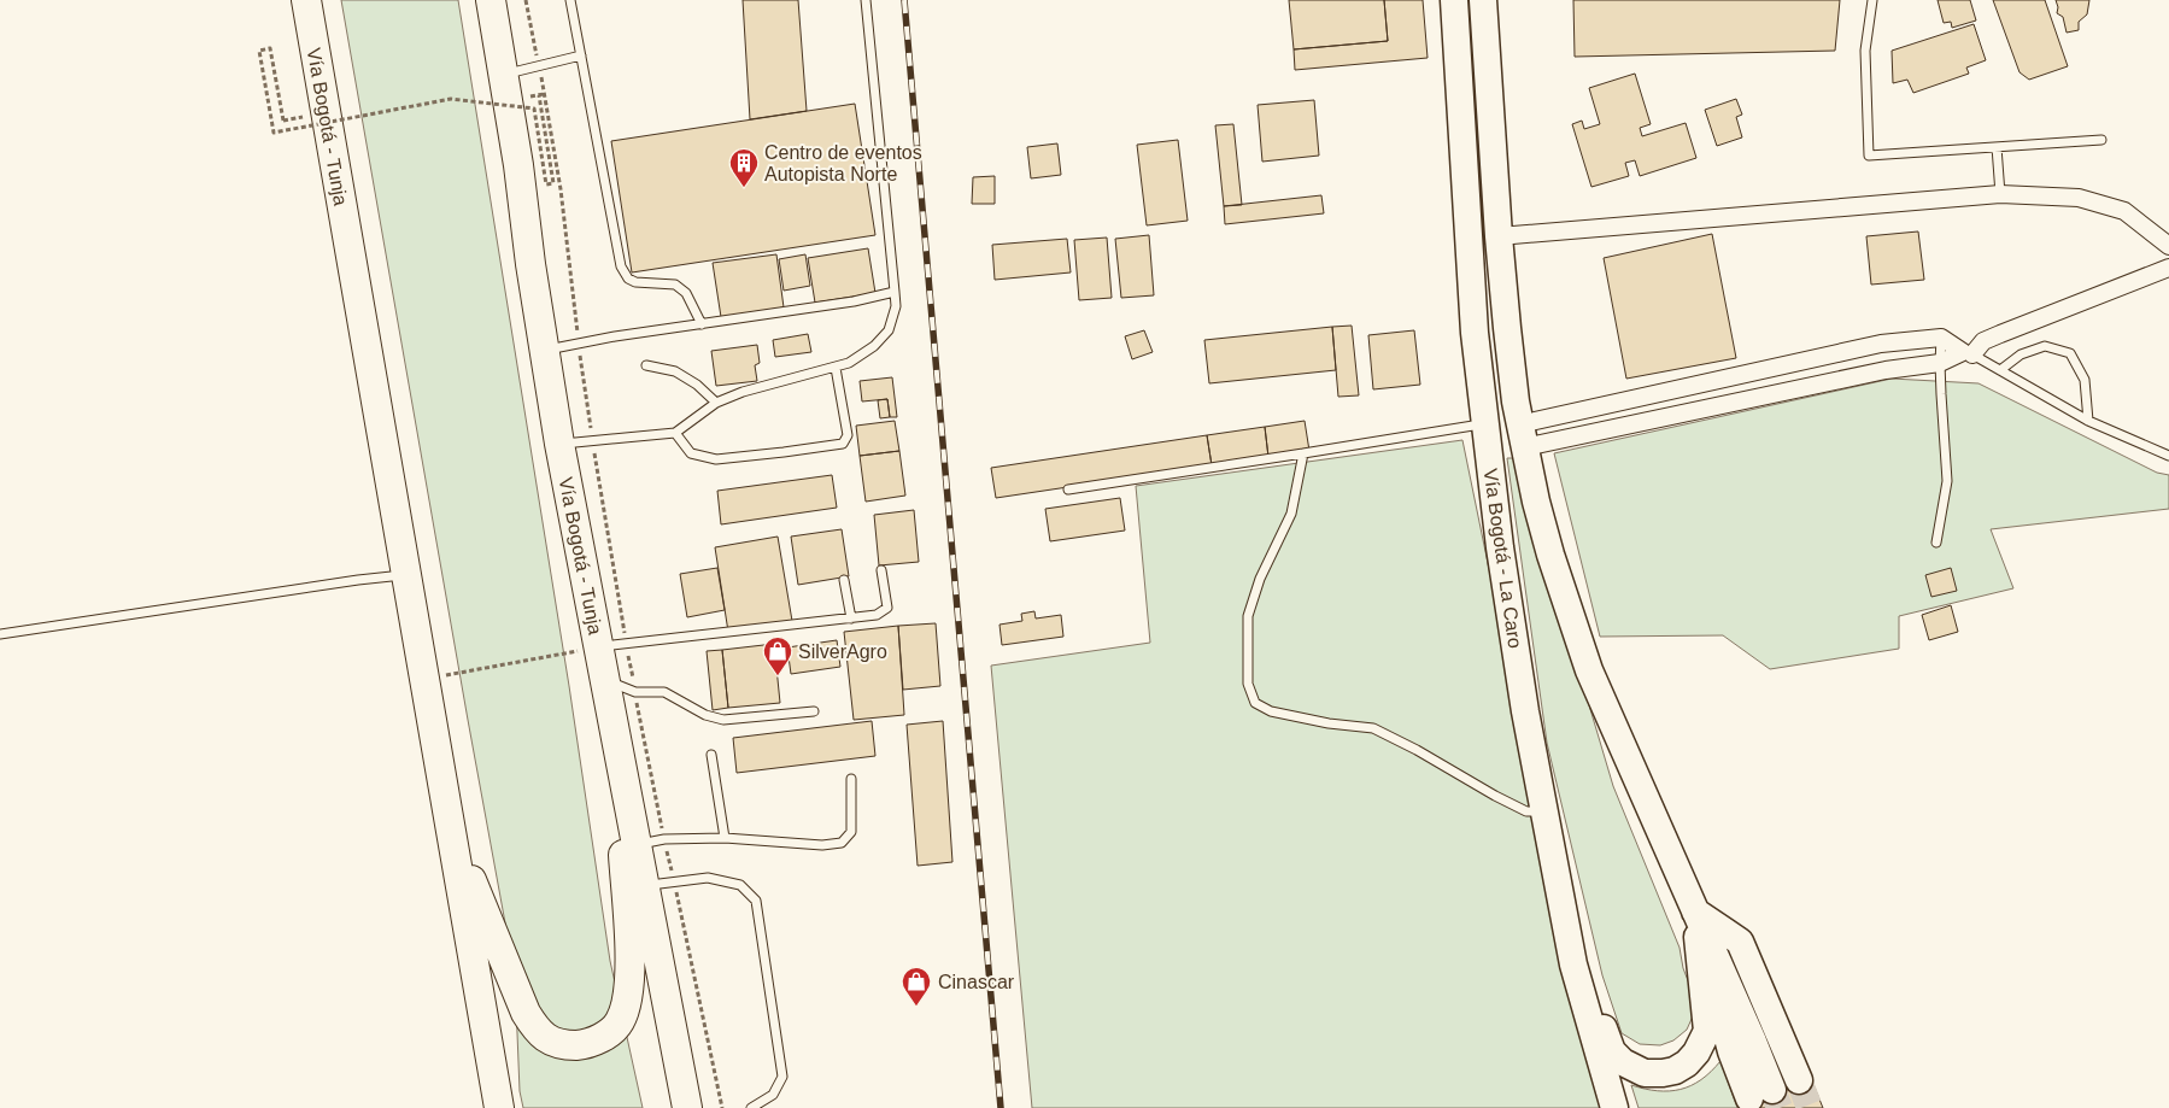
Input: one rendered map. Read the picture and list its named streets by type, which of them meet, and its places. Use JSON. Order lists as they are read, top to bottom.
{
  "streets": {
    "highway": ["Vía Bogotá - Tunja"],
    "main road": ["Vía Bogotá - La Caro"]
  },
  "places": {
    "building": ["Centro de eventos Autopista Norte"],
    "shop": ["SilverAgro", "Cinascar"]
  }
}
